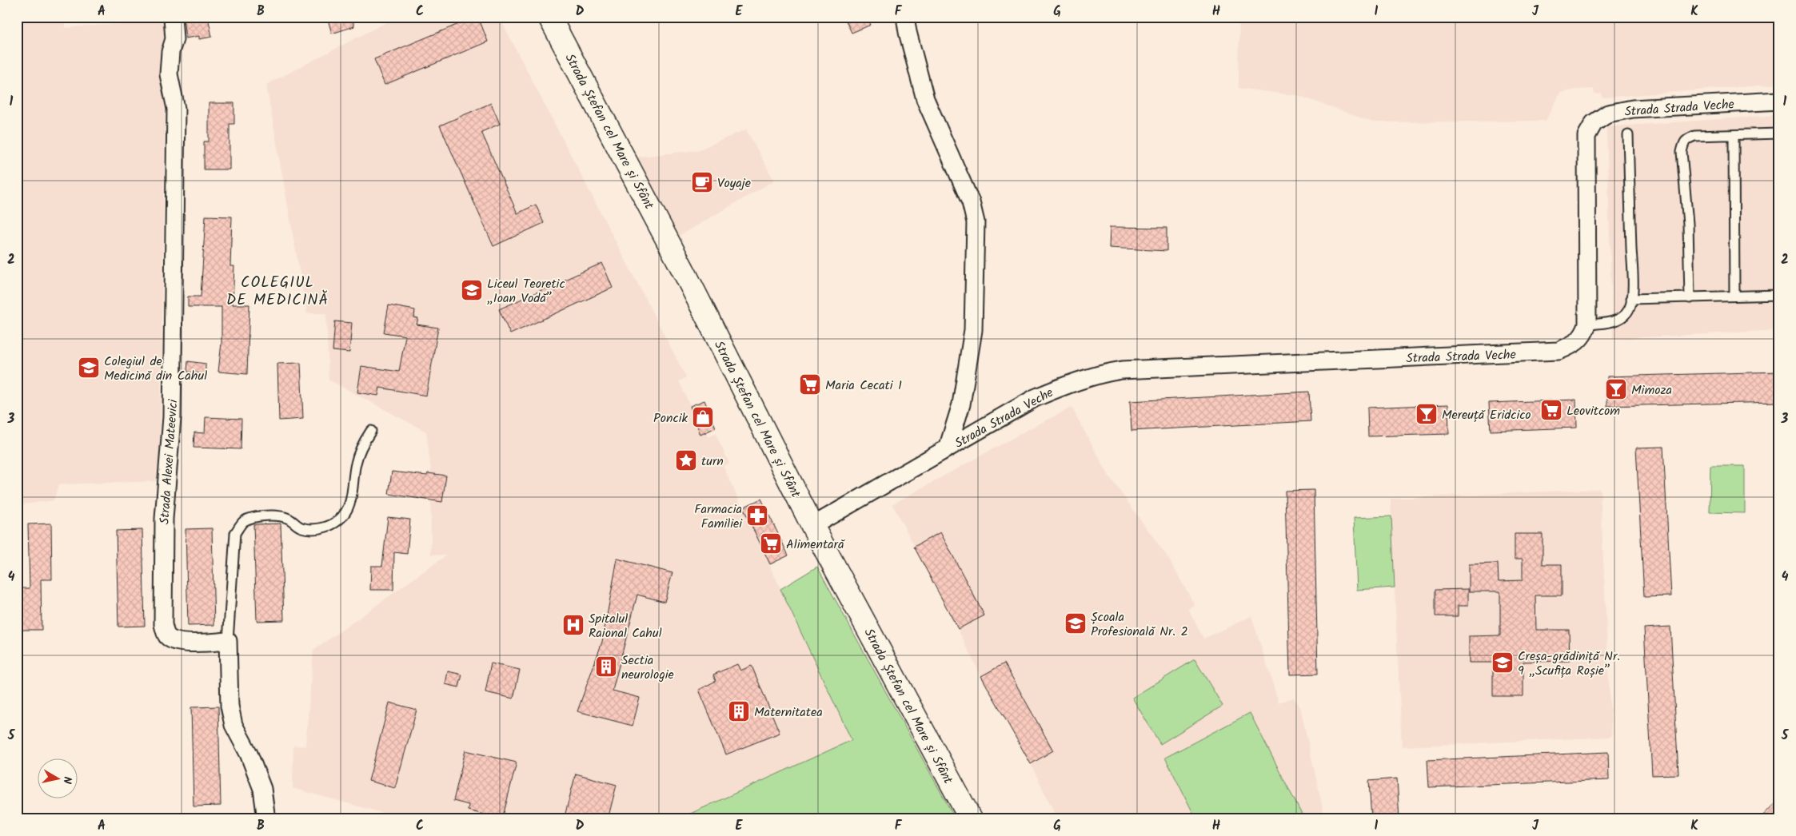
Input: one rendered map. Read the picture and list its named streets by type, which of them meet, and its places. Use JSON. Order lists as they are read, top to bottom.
{
  "streets": {
    "main road": ["Strada Ștefan cel Mare și Sfânt"],
    "street": ["Strada Strada Veche", "Strada Alexei Mateevici"]
  },
  "crossings": [
    ["Strada Strada Veche", "Strada Ștefan cel Mare și Sfânt"]
  ],
  "districts": ["COLEGIUL DE MEDICINĂ"],
  "places": {
    "cafe": ["Voyaje"],
    "school or university": [
      "Liceul Teoretic „Ioan Vodă”",
      "Colegiul de Medicină din Cahul",
      "Școala Profesională Nr. 2",
      "Creșa-grădiniță Nr. 9 „Scufița Roșie”"
    ],
    "supermarket": ["Maria Cecati 1", "Leovitcom", "Alimentară"],
    "bar": ["Mimoza", "Mereuță Eridcico"],
    "shop": ["Poncik"],
    "place": ["turn"],
    "pharmacy": ["Farmacia Familiei"],
    "hospital": ["Spitalul Raional Cahul"],
    "building": ["Sectia neurologie", "Maternitatea"]
  },
  "north": "right",
  "grid": {
    "columns": [
      "A",
      "B",
      "C",
      "D",
      "E",
      "F",
      "G",
      "H",
      "I",
      "J",
      "K"
    ],
    "rows": [
      "1",
      "2",
      "3",
      "4",
      "5"
    ]
  }
}
